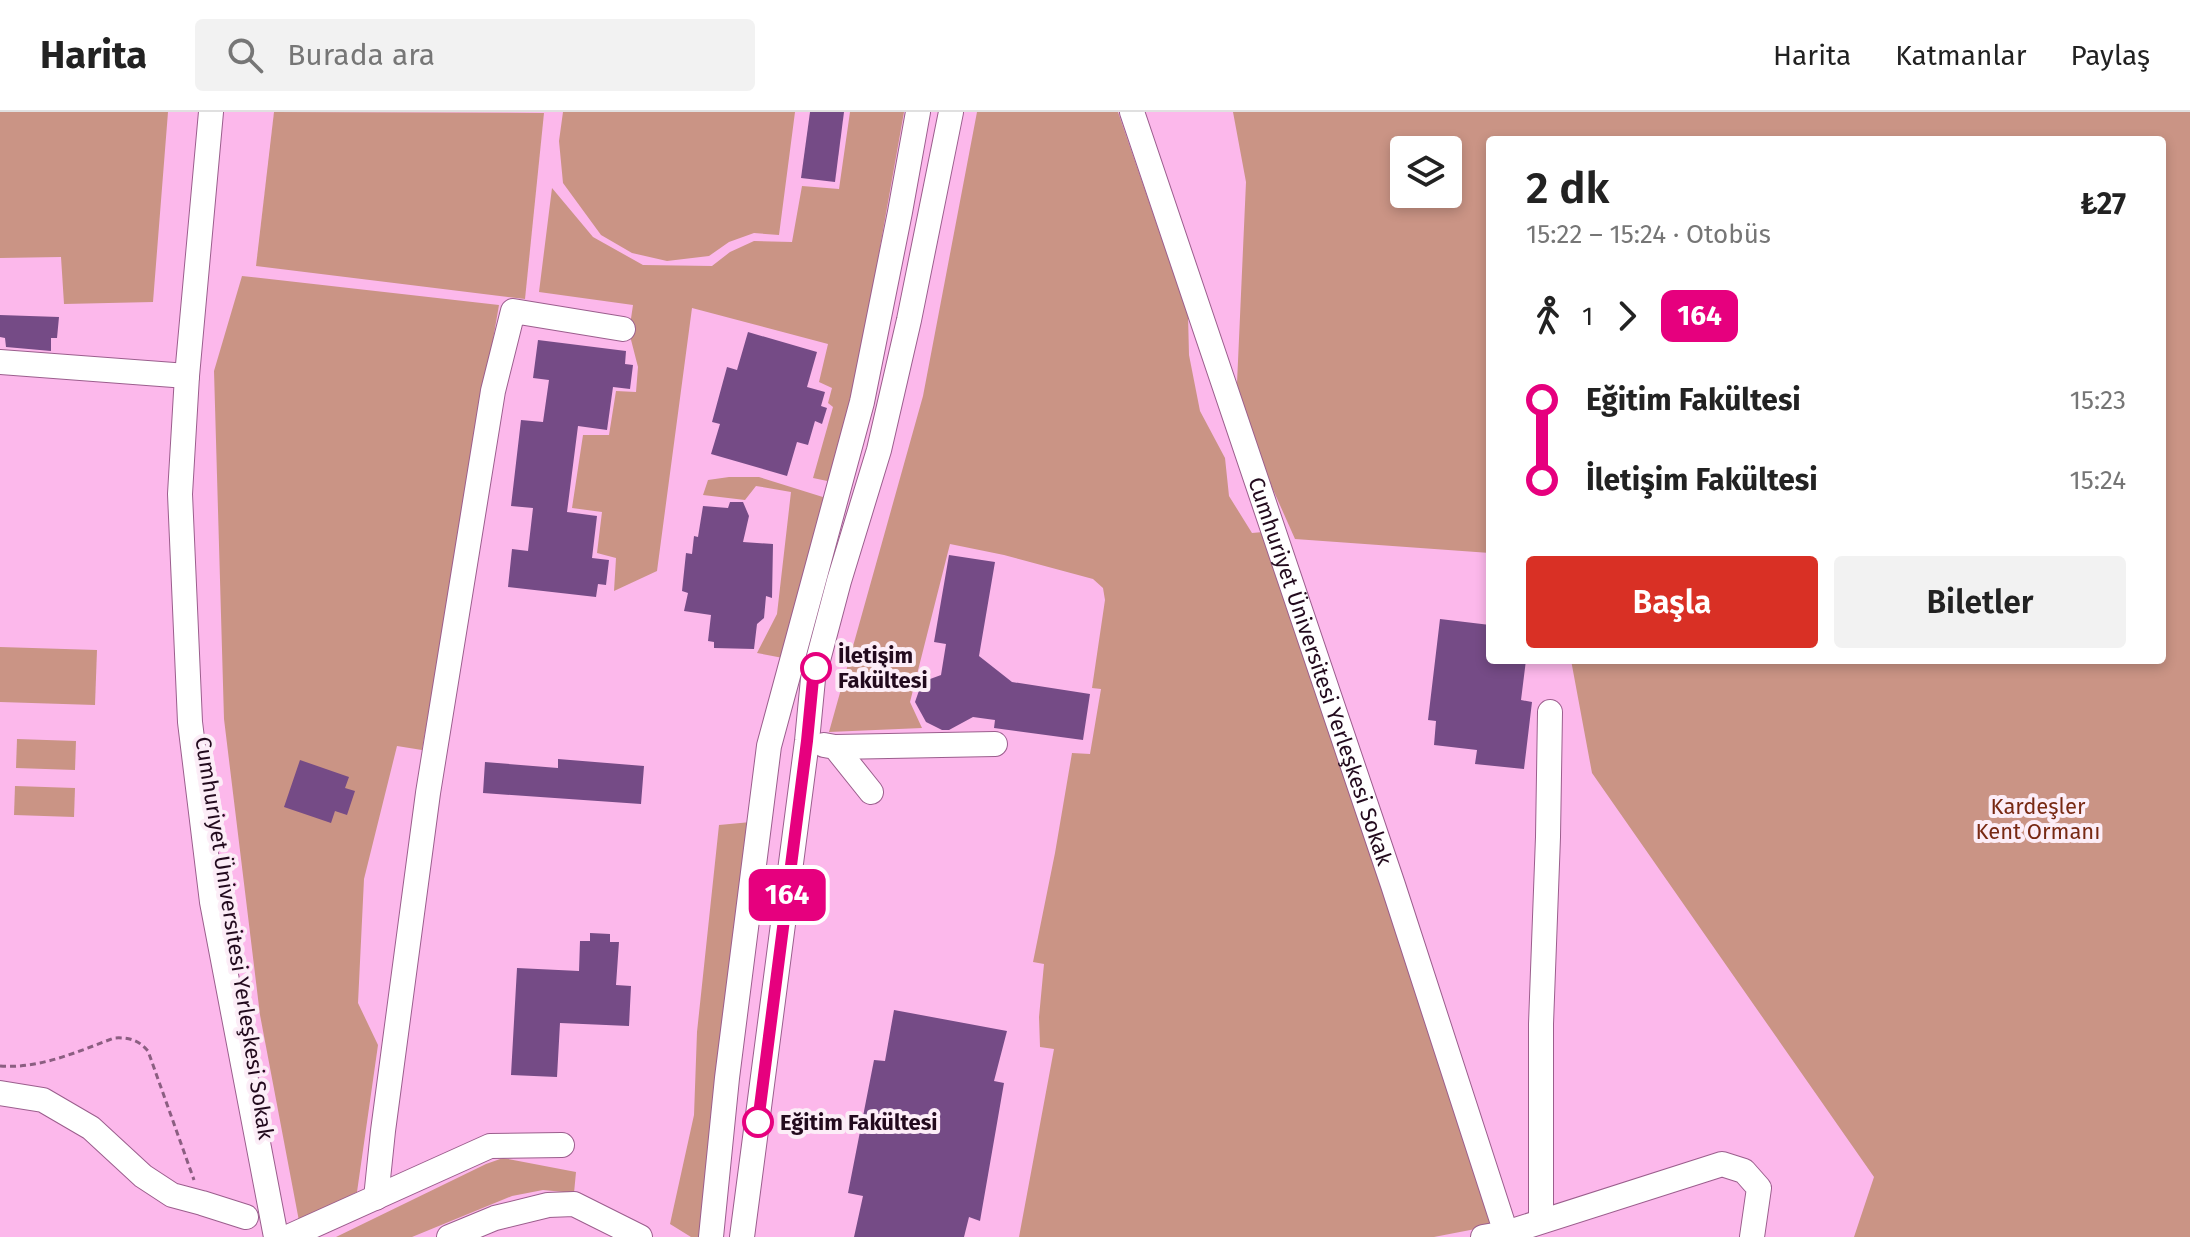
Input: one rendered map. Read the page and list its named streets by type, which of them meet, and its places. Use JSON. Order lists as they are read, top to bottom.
{
  "streets": {
    "street": ["Cumhuriyet Üniversitesi Yerleşkesi Sokak"]
  },
  "parks": ["Kardeşler Kent Ormanı"],
  "places": ["İletişim Fakültesi", "Eğitim Fakültesi"],
  "lines": ["bus line 164"],
  "page": {
    "header": "Harita",
    "search": "Burada ara",
    "nav": ["Harita", "Katmanlar", "Paylaş"],
    "on_map": "164",
    "heading": ["2 dk", "15:22 – 15:24 · Otobüs", "₺27"],
    "legs": ["1", "164"],
    "list": [
      {
        "name": "Eğitim Fakültesi",
        "value": "15:23"
      },
      {
        "name": "İletişim Fakültesi",
        "value": "15:24"
      }
    ],
    "buttons": ["Başla", "Biletler"]
  }
}
